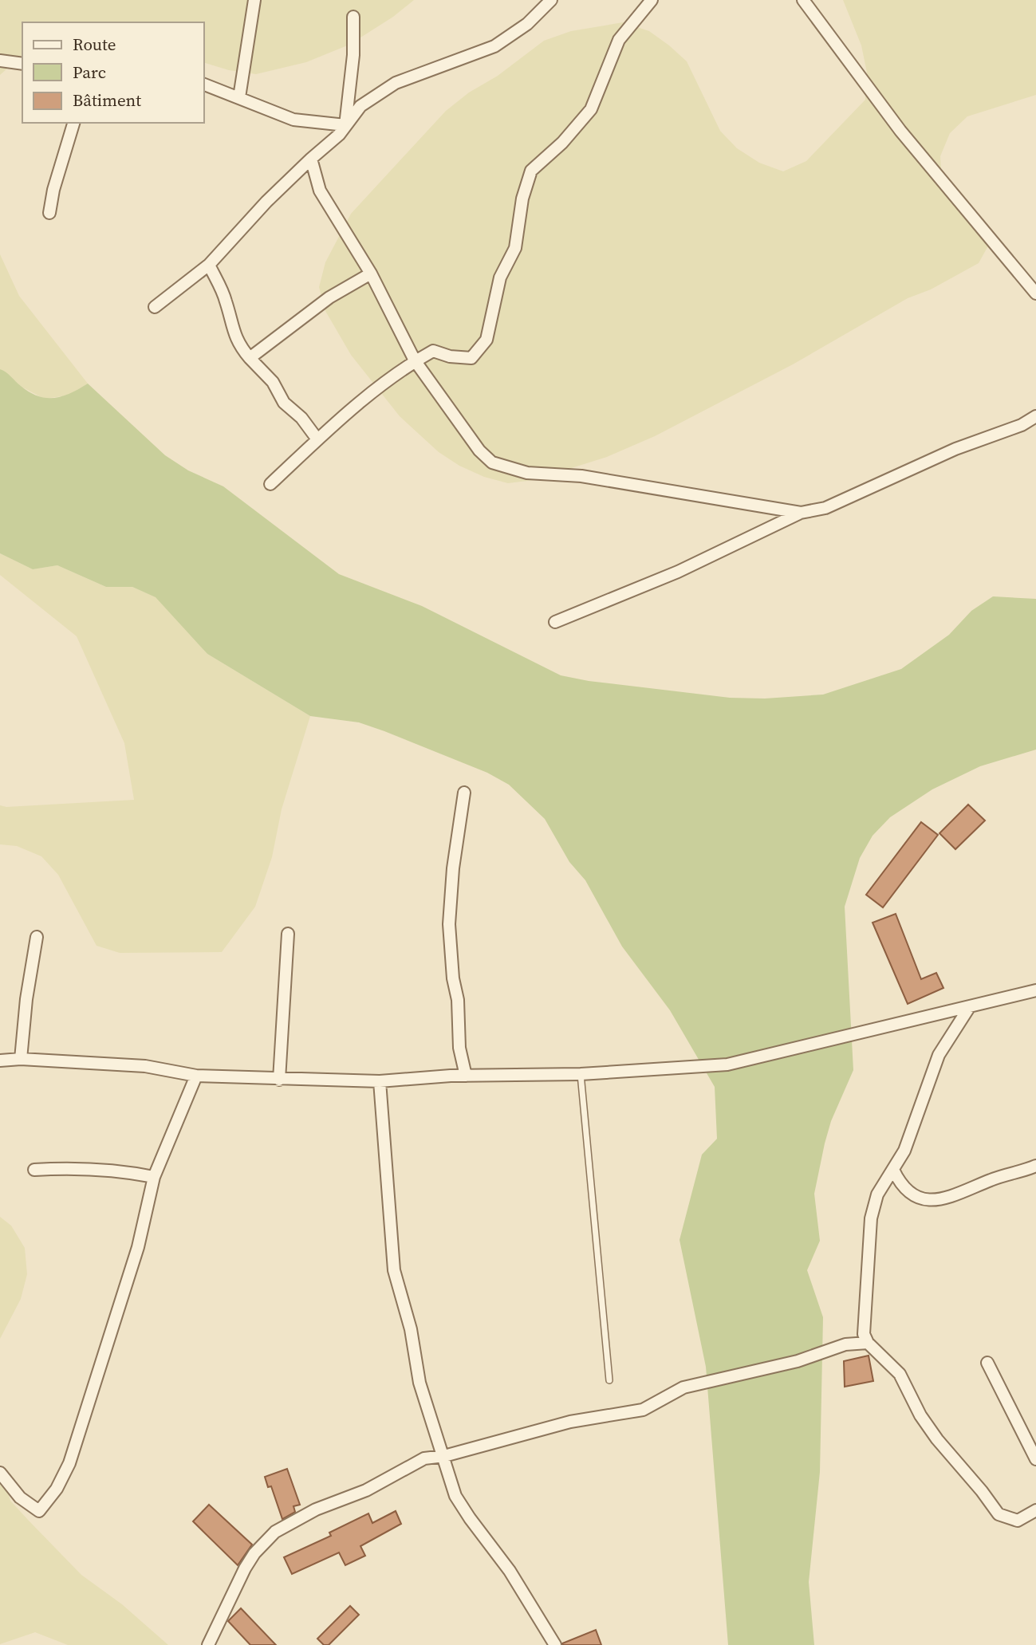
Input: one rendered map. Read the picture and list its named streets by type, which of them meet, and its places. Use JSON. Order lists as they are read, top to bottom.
{
  "legend": ["Route", "Parc", "Bâtiment"]
}
